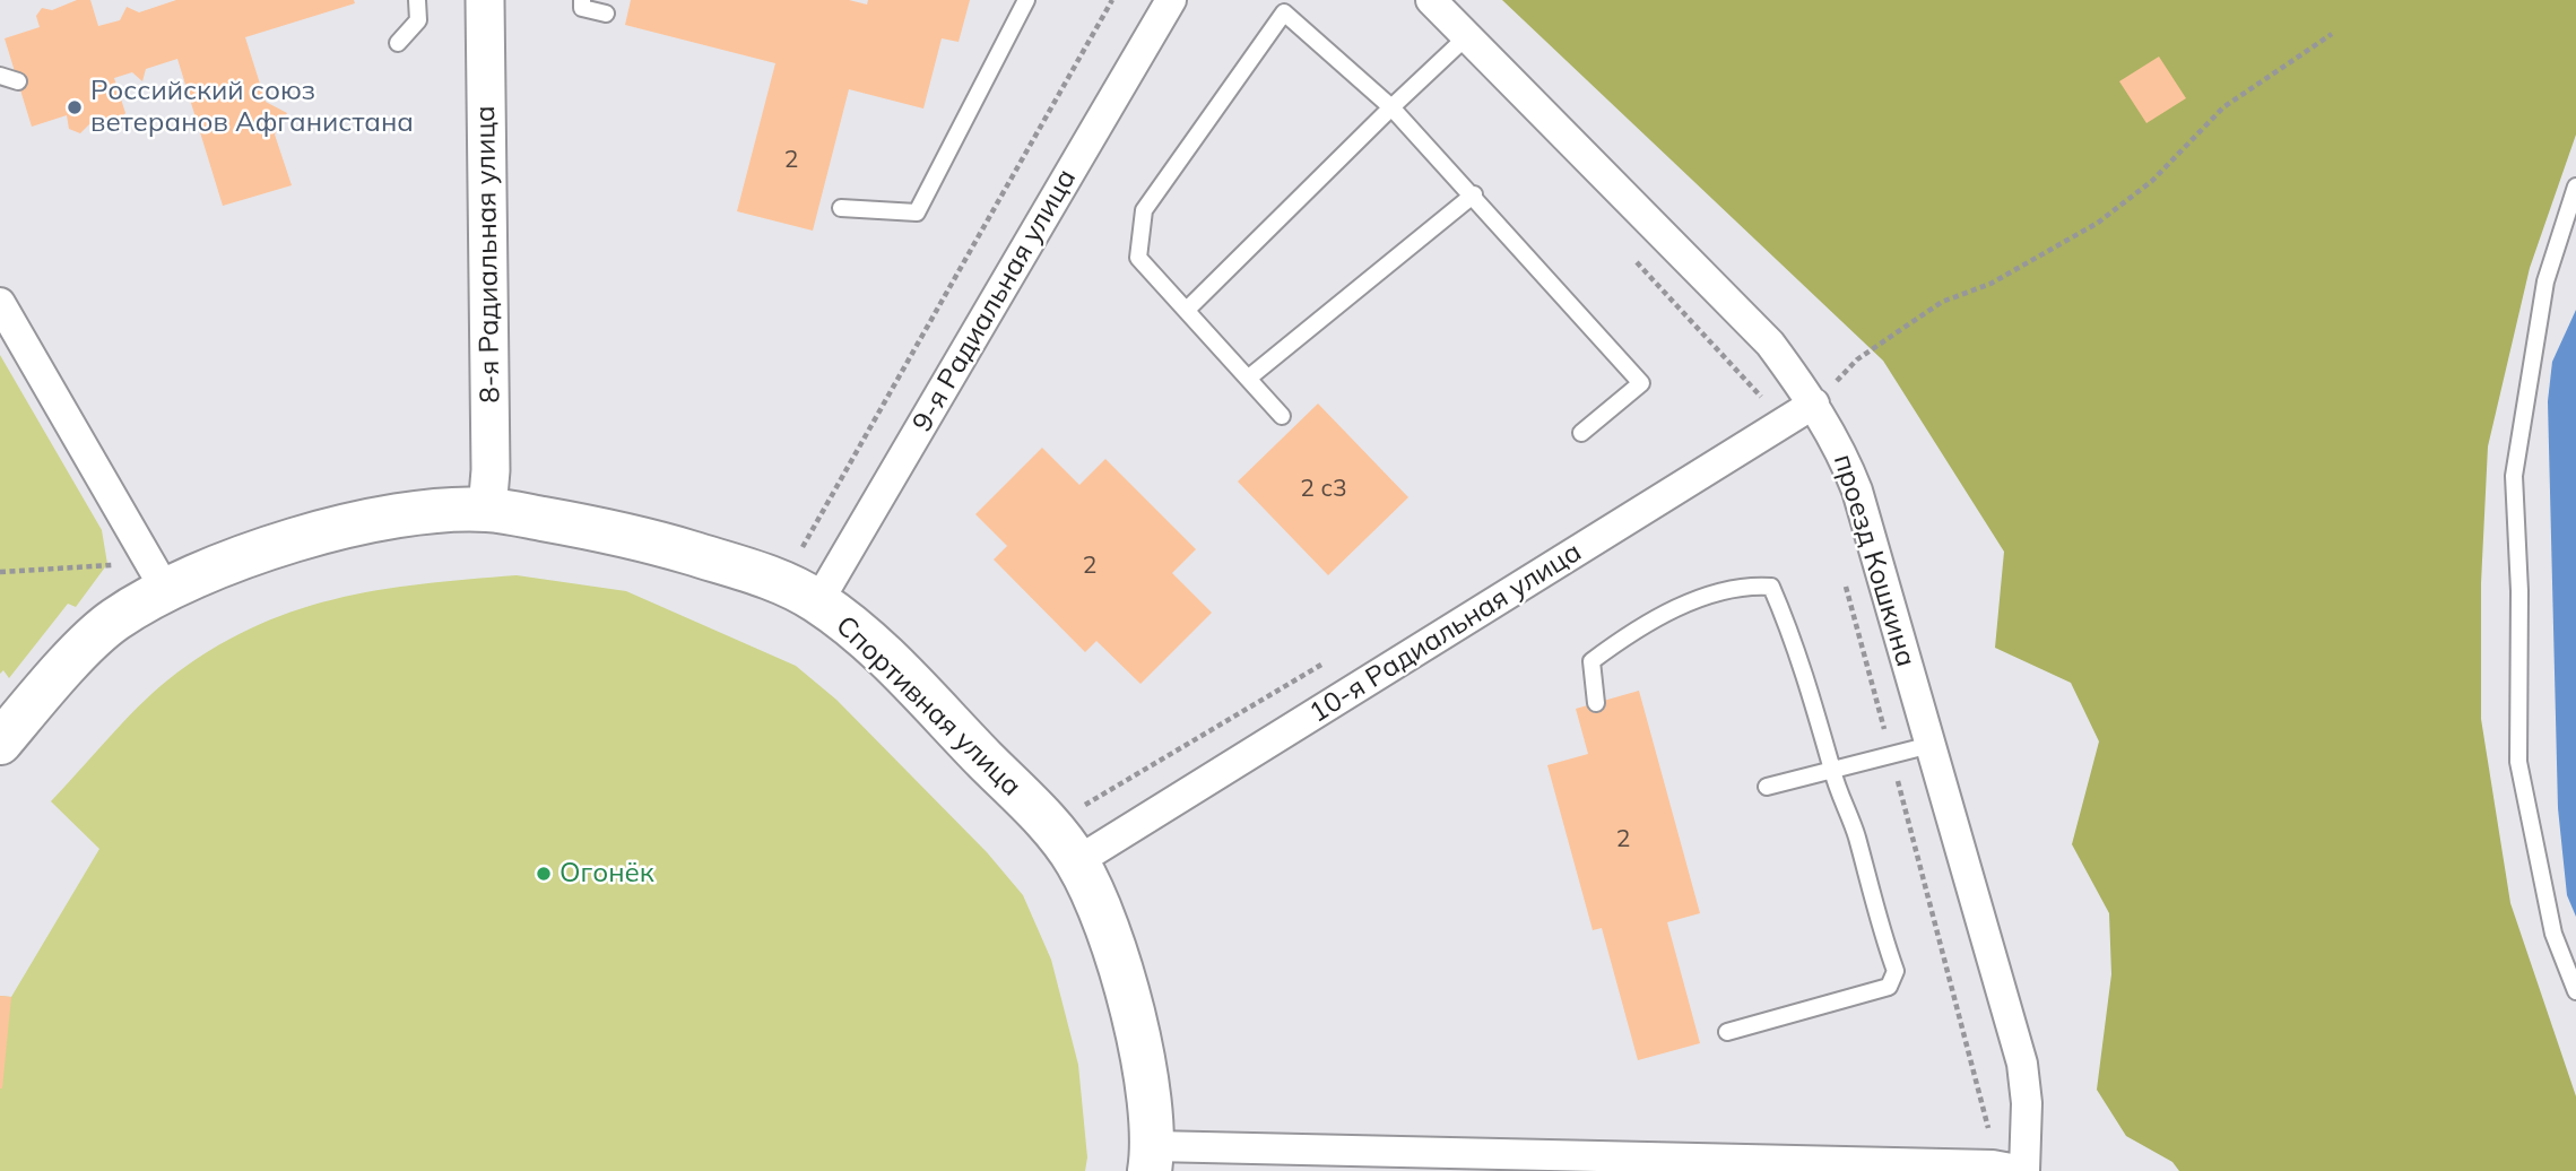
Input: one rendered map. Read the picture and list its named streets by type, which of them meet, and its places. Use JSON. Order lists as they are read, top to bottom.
{
  "streets": {
    "main road": ["Спортивная улица"],
    "street": [
      "8-я Радиальная улица",
      "9-я Радиальная улица",
      "проезд Кошкина",
      "10-я Радиальная улица"
    ]
  },
  "crossings": [
    ["8-я Радиальная улица", "Спортивная улица"],
    ["9-я Радиальная улица", "Спортивная улица"],
    ["проезд Кошкина", "10-я Радиальная улица"],
    ["10-я Радиальная улица", "Спортивная улица"]
  ],
  "places": ["Российский союз ветеранов Афганистана", "Огонёк"],
  "house_numbers": [
    "2",
    "2 с3",
    "2",
    "2"
  ]
}
